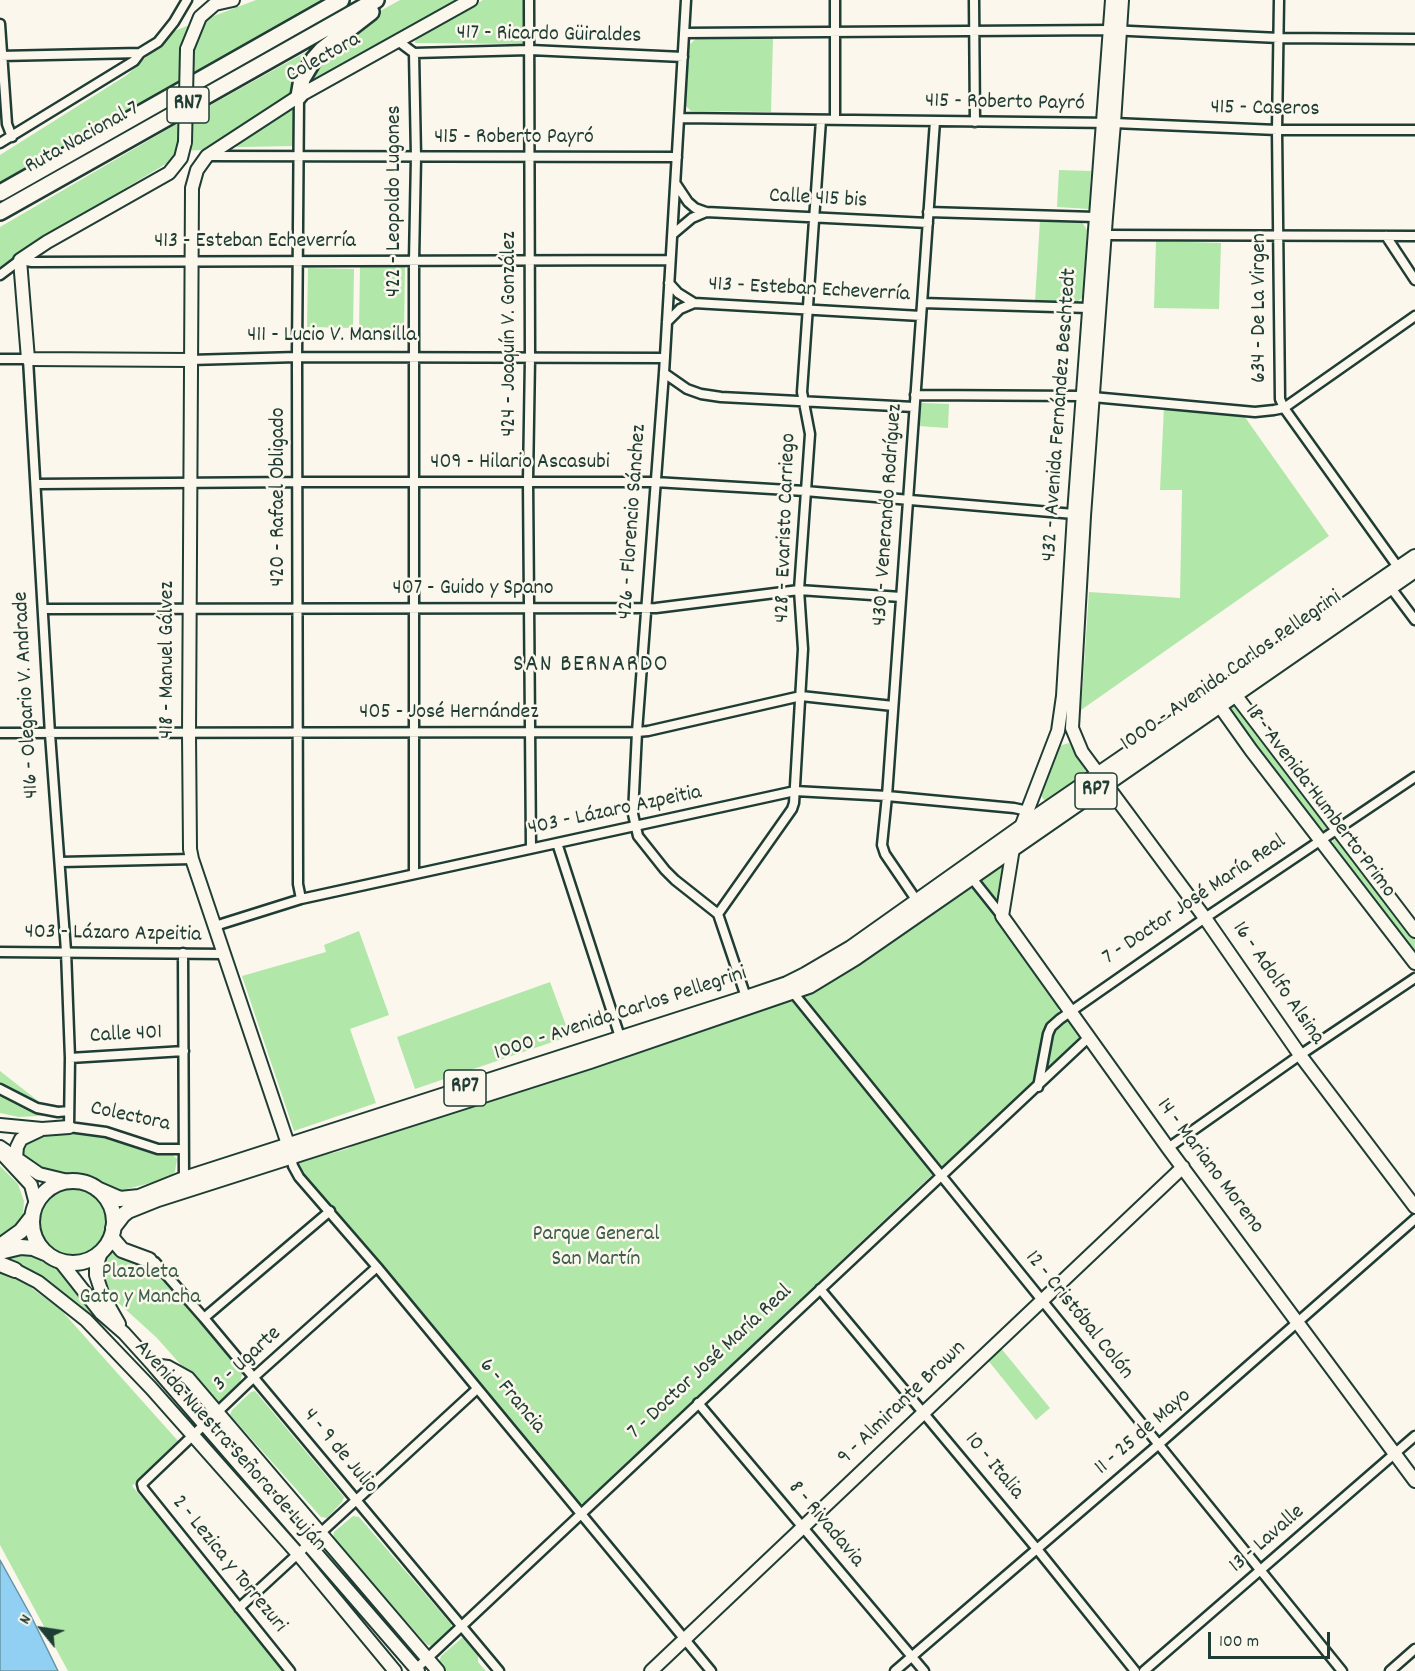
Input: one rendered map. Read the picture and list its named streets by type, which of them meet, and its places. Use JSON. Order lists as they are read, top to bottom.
{
  "streets": {
    "highway": ["RN7", "Ruta Nacional 7"],
    "main road": ["1000 - Avenida Carlos Pellegrini", "RP7"],
    "street": [
      "417 - Ricardo Güiraldes",
      "Colectora",
      "415 - Roberto Payró",
      "415 - Caseros",
      "Calle 415 bis",
      "422 - Leopoldo Lugones",
      "413 - Esteban Echeverría",
      "634 - De La Virgen",
      "424 - Joaquín V. González",
      "411 - Lucio V. Mansilla",
      "432 - Avenida Fernández Beschtedt",
      "409 - Hilario Ascasubi",
      "420 - Rafael Obligado",
      "430 - Venerando Rodríguez",
      "426 - Florencio Sánchez",
      "428 - Evaristo Carriego",
      "407 - Guido y Spano",
      "418 - Manuel Gálvez",
      "416 - Olegario V. Andrade",
      "405 - José Hernández",
      "18 - Avenida Humberto Primo",
      "403 - Lázaro Azpeitia",
      "7 - Doctor José María Real",
      "16 - Adolfo Alsina",
      "Calle 401",
      "14 - Mariano Moreno",
      "12 - Cristóbal Colón",
      "3 - Ugarte",
      "6 - Francia",
      "9 - Almirante Brown",
      "11 - 25 de Mayo",
      "Avenida Nuestra Señora de Luján",
      "4 - 9 de Julio",
      "10 - Italia",
      "8 - Rivadavia",
      "13 - Lavalle",
      "2 - Lezica y Torrezuri"
    ]
  },
  "crossings": [
    ["417 - Ricardo Güiraldes", "422 - Leopoldo Lugones"],
    ["417 - Ricardo Güiraldes", "424 - Joaquín V. González"],
    ["417 - Ricardo Güiraldes", "426 - Florencio Sánchez"],
    ["Colectora", "415 - Roberto Payró"],
    ["Colectora", "420 - Rafael Obligado"],
    ["Colectora", "418 - Manuel Gálvez"],
    ["Colectora", "416 - Olegario V. Andrade"],
    ["415 - Roberto Payró", "415 - Caseros"],
    ["415 - Roberto Payró", "422 - Leopoldo Lugones"],
    ["415 - Roberto Payró", "424 - Joaquín V. González"],
    ["415 - Roberto Payró", "432 - Avenida Fernández Beschtedt"],
    ["415 - Roberto Payró", "420 - Rafael Obligado"],
    ["415 - Roberto Payró", "430 - Venerando Rodríguez"],
    ["415 - Roberto Payró", "426 - Florencio Sánchez"],
    ["415 - Roberto Payró", "428 - Evaristo Carriego"],
    ["415 - Roberto Payró", "418 - Manuel Gálvez"],
    ["415 - Caseros", "634 - De La Virgen"],
    ["415 - Caseros", "432 - Avenida Fernández Beschtedt"],
    ["Calle 415 bis", "430 - Venerando Rodríguez"],
    ["Calle 415 bis", "428 - Evaristo Carriego"],
    ["422 - Leopoldo Lugones", "413 - Esteban Echeverría"],
    ["422 - Leopoldo Lugones", "411 - Lucio V. Mansilla"],
    ["422 - Leopoldo Lugones", "409 - Hilario Ascasubi"],
    ["422 - Leopoldo Lugones", "407 - Guido y Spano"],
    ["422 - Leopoldo Lugones", "405 - José Hernández"],
    ["422 - Leopoldo Lugones", "403 - Lázaro Azpeitia"],
    ["413 - Esteban Echeverría", "424 - Joaquín V. González"],
    ["413 - Esteban Echeverría", "432 - Avenida Fernández Beschtedt"],
    ["413 - Esteban Echeverría", "420 - Rafael Obligado"],
    ["413 - Esteban Echeverría", "430 - Venerando Rodríguez"],
    ["413 - Esteban Echeverría", "426 - Florencio Sánchez"],
    ["413 - Esteban Echeverría", "428 - Evaristo Carriego"],
    ["413 - Esteban Echeverría", "418 - Manuel Gálvez"],
    ["413 - Esteban Echeverría", "416 - Olegario V. Andrade"],
    ["634 - De La Virgen", "1000 - Avenida Carlos Pellegrini"],
    ["424 - Joaquín V. González", "411 - Lucio V. Mansilla"],
    ["424 - Joaquín V. González", "409 - Hilario Ascasubi"],
    ["424 - Joaquín V. González", "407 - Guido y Spano"],
    ["424 - Joaquín V. González", "405 - José Hernández"],
    ["424 - Joaquín V. González", "403 - Lázaro Azpeitia"],
    ["411 - Lucio V. Mansilla", "420 - Rafael Obligado"],
    ["411 - Lucio V. Mansilla", "426 - Florencio Sánchez"],
    ["411 - Lucio V. Mansilla", "418 - Manuel Gálvez"],
    ["411 - Lucio V. Mansilla", "416 - Olegario V. Andrade"],
    ["432 - Avenida Fernández Beschtedt", "409 - Hilario Ascasubi"],
    ["432 - Avenida Fernández Beschtedt", "1000 - Avenida Carlos Pellegrini"],
    ["432 - Avenida Fernández Beschtedt", "403 - Lázaro Azpeitia"],
    ["432 - Avenida Fernández Beschtedt", "16 - Adolfo Alsina"],
    ["409 - Hilario Ascasubi", "420 - Rafael Obligado"],
    ["409 - Hilario Ascasubi", "430 - Venerando Rodríguez"],
    ["409 - Hilario Ascasubi", "426 - Florencio Sánchez"],
    ["409 - Hilario Ascasubi", "428 - Evaristo Carriego"],
    ["409 - Hilario Ascasubi", "418 - Manuel Gálvez"],
    ["409 - Hilario Ascasubi", "416 - Olegario V. Andrade"],
    ["420 - Rafael Obligado", "407 - Guido y Spano"],
    ["420 - Rafael Obligado", "405 - José Hernández"],
    ["420 - Rafael Obligado", "403 - Lázaro Azpeitia"],
    ["430 - Venerando Rodríguez", "407 - Guido y Spano"],
    ["430 - Venerando Rodríguez", "1000 - Avenida Carlos Pellegrini"],
    ["430 - Venerando Rodríguez", "405 - José Hernández"],
    ["430 - Venerando Rodríguez", "403 - Lázaro Azpeitia"],
    ["426 - Florencio Sánchez", "428 - Evaristo Carriego"],
    ["426 - Florencio Sánchez", "407 - Guido y Spano"],
    ["426 - Florencio Sánchez", "405 - José Hernández"],
    ["426 - Florencio Sánchez", "403 - Lázaro Azpeitia"],
    ["428 - Evaristo Carriego", "407 - Guido y Spano"],
    ["428 - Evaristo Carriego", "405 - José Hernández"],
    ["428 - Evaristo Carriego", "403 - Lázaro Azpeitia"],
    ["407 - Guido y Spano", "418 - Manuel Gálvez"],
    ["407 - Guido y Spano", "416 - Olegario V. Andrade"],
    ["418 - Manuel Gálvez", "1000 - Avenida Carlos Pellegrini"],
    ["418 - Manuel Gálvez", "405 - José Hernández"],
    ["418 - Manuel Gálvez", "403 - Lázaro Azpeitia"],
    ["418 - Manuel Gálvez", "6 - Francia"],
    ["1000 - Avenida Carlos Pellegrini", "RP7"],
    ["1000 - Avenida Carlos Pellegrini", "18 - Avenida Humberto Primo"],
    ["1000 - Avenida Carlos Pellegrini", "16 - Adolfo Alsina"],
    ["1000 - Avenida Carlos Pellegrini", "14 - Mariano Moreno"],
    ["1000 - Avenida Carlos Pellegrini", "12 - Cristóbal Colón"],
    ["1000 - Avenida Carlos Pellegrini", "6 - Francia"],
    ["1000 - Avenida Carlos Pellegrini", "Avenida Nuestra Señora de Luján"],
    ["416 - Olegario V. Andrade", "405 - José Hernández"],
    ["416 - Olegario V. Andrade", "403 - Lázaro Azpeitia"],
    ["416 - Olegario V. Andrade", "Calle 401"],
    ["RP7", "Avenida Nuestra Señora de Luján"],
    ["18 - Avenida Humberto Primo", "7 - Doctor José María Real"],
    ["7 - Doctor José María Real", "16 - Adolfo Alsina"],
    ["7 - Doctor José María Real", "14 - Mariano Moreno"],
    ["7 - Doctor José María Real", "12 - Cristóbal Colón"],
    ["7 - Doctor José María Real", "6 - Francia"],
    ["7 - Doctor José María Real", "Avenida Nuestra Señora de Luján"],
    ["7 - Doctor José María Real", "4 - 9 de Julio"],
    ["7 - Doctor José María Real", "10 - Italia"],
    ["7 - Doctor José María Real", "8 - Rivadavia"],
    ["14 - Mariano Moreno", "9 - Almirante Brown"],
    ["14 - Mariano Moreno", "11 - 25 de Mayo"],
    ["14 - Mariano Moreno", "13 - Lavalle"],
    ["12 - Cristóbal Colón", "9 - Almirante Brown"],
    ["12 - Cristóbal Colón", "11 - 25 de Mayo"],
    ["12 - Cristóbal Colón", "13 - Lavalle"],
    ["3 - Ugarte", "6 - Francia"],
    ["3 - Ugarte", "Avenida Nuestra Señora de Luján"],
    ["3 - Ugarte", "4 - 9 de Julio"],
    ["3 - Ugarte", "2 - Lezica y Torrezuri"],
    ["6 - Francia", "9 - Almirante Brown"],
    ["9 - Almirante Brown", "10 - Italia"],
    ["9 - Almirante Brown", "8 - Rivadavia"],
    ["11 - 25 de Mayo", "10 - Italia"],
    ["11 - 25 de Mayo", "8 - Rivadavia"]
  ],
  "districts": ["SAN BERNARDO"],
  "parks": ["Parque General San Martín", "Plazoleta Gato y Mancha"],
  "scale_bar": "100 m",
  "north": "top left"
}
